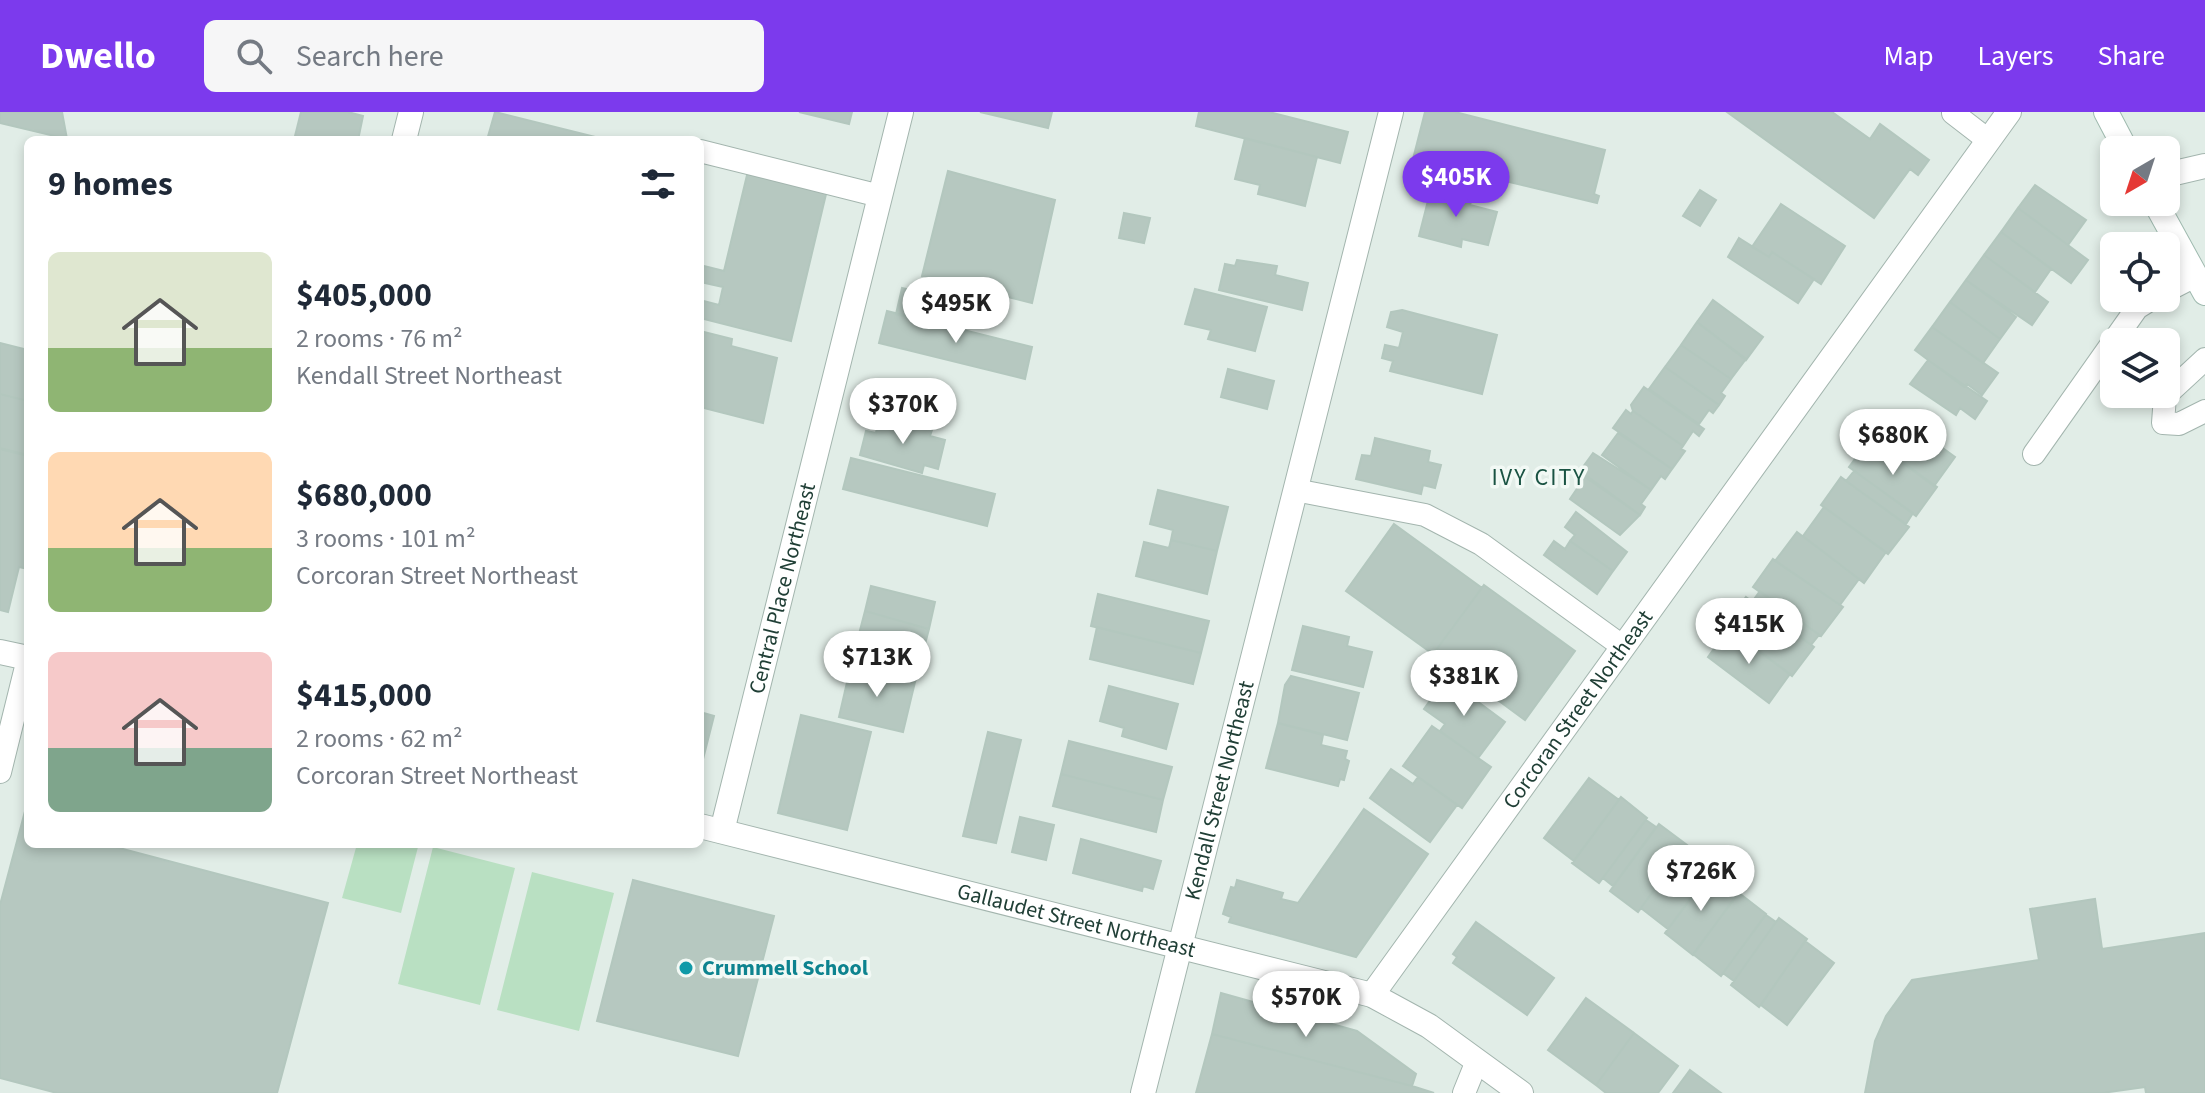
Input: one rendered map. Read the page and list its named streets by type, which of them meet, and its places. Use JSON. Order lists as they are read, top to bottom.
{
  "streets": {
    "street": [
      "Central Place Northeast",
      "Corcoran Street Northeast",
      "Kendall Street Northeast",
      "Gallaudet Street Northeast"
    ]
  },
  "crossings": [
    ["Central Place Northeast", "Gallaudet Street Northeast"],
    ["Corcoran Street Northeast", "Gallaudet Street Northeast"],
    ["Kendall Street Northeast", "Gallaudet Street Northeast"]
  ],
  "districts": ["IVY CITY"],
  "places": ["Crummell School"],
  "north": "bottom left",
  "page": {
    "header": "Dwello",
    "search": "Search here",
    "nav": ["Map", "Layers", "Share"],
    "heading": "9 homes",
    "price": [
      "$405K",
      "$495K",
      "$370K",
      "$680K",
      "$415K",
      "$713K",
      "$381K",
      "$726K",
      "$570K"
    ],
    "list": [
      {
        "name": "$405,000",
        "note": "2 rooms · 76 m² · Kendall Street Northeast"
      },
      {
        "name": "$680,000",
        "note": "3 rooms · 101 m² · Corcoran Street Northeast"
      },
      {
        "name": "$415,000",
        "note": "2 rooms · 62 m² · Corcoran Street Northeast"
      }
    ]
  }
}
